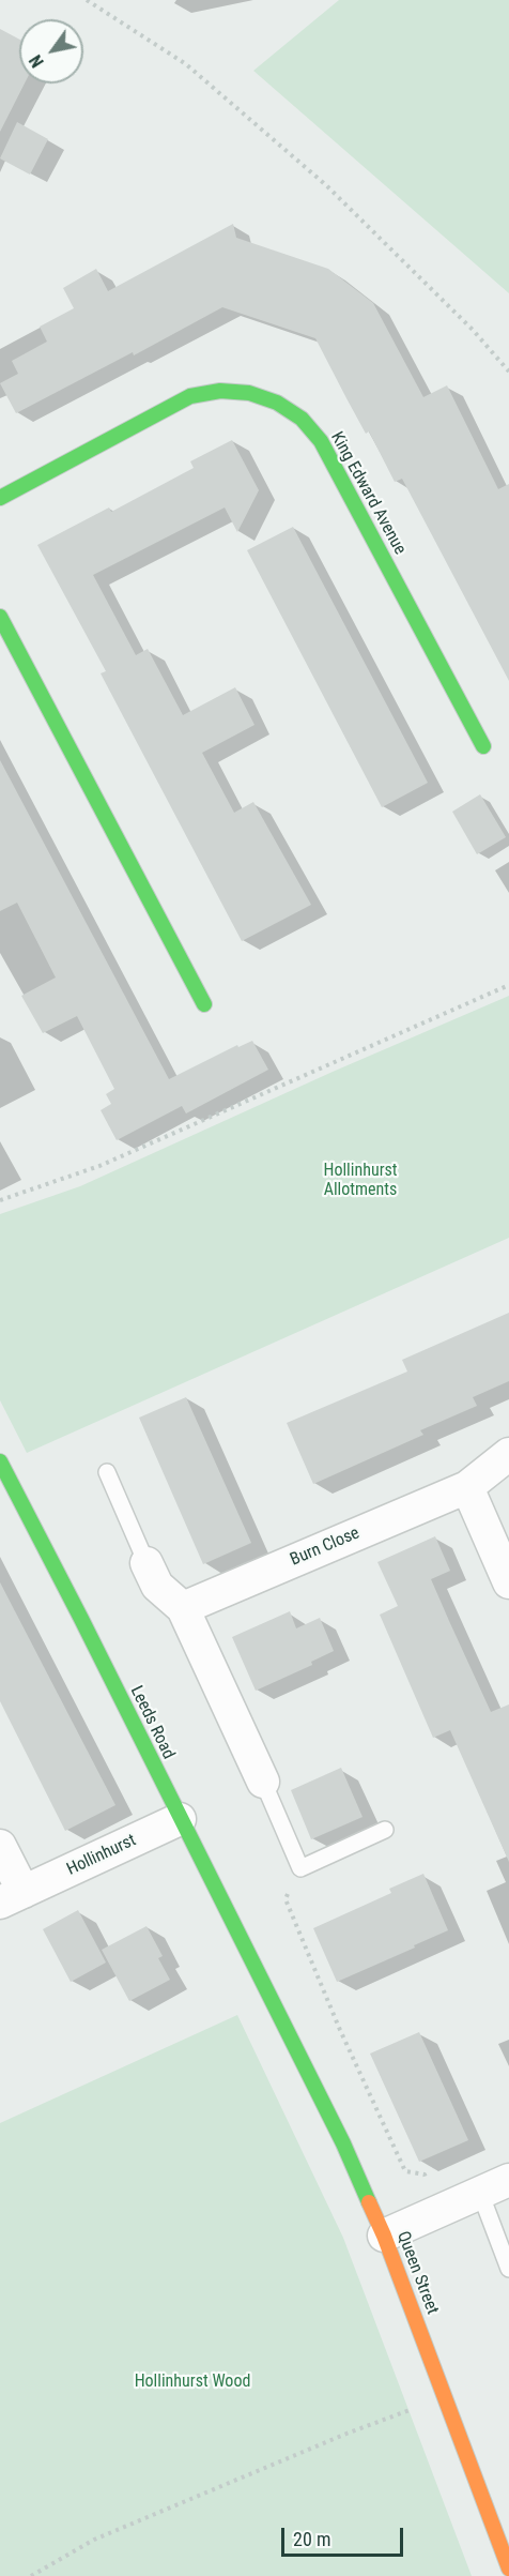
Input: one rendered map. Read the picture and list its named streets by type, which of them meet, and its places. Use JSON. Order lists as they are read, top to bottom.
{
  "streets": {
    "street": [
      "King Edward Avenue",
      "Burn Close",
      "Leeds Road",
      "Hollinhurst",
      "Queen Street"
    ]
  },
  "crossings": [
    ["Leeds Road", "Hollinhurst"],
    ["Leeds Road", "Queen Street"]
  ],
  "parks": ["Hollinhurst Allotments", "Hollinhurst Wood"],
  "scale_bar": "20 m",
  "north": "bottom left"
}
